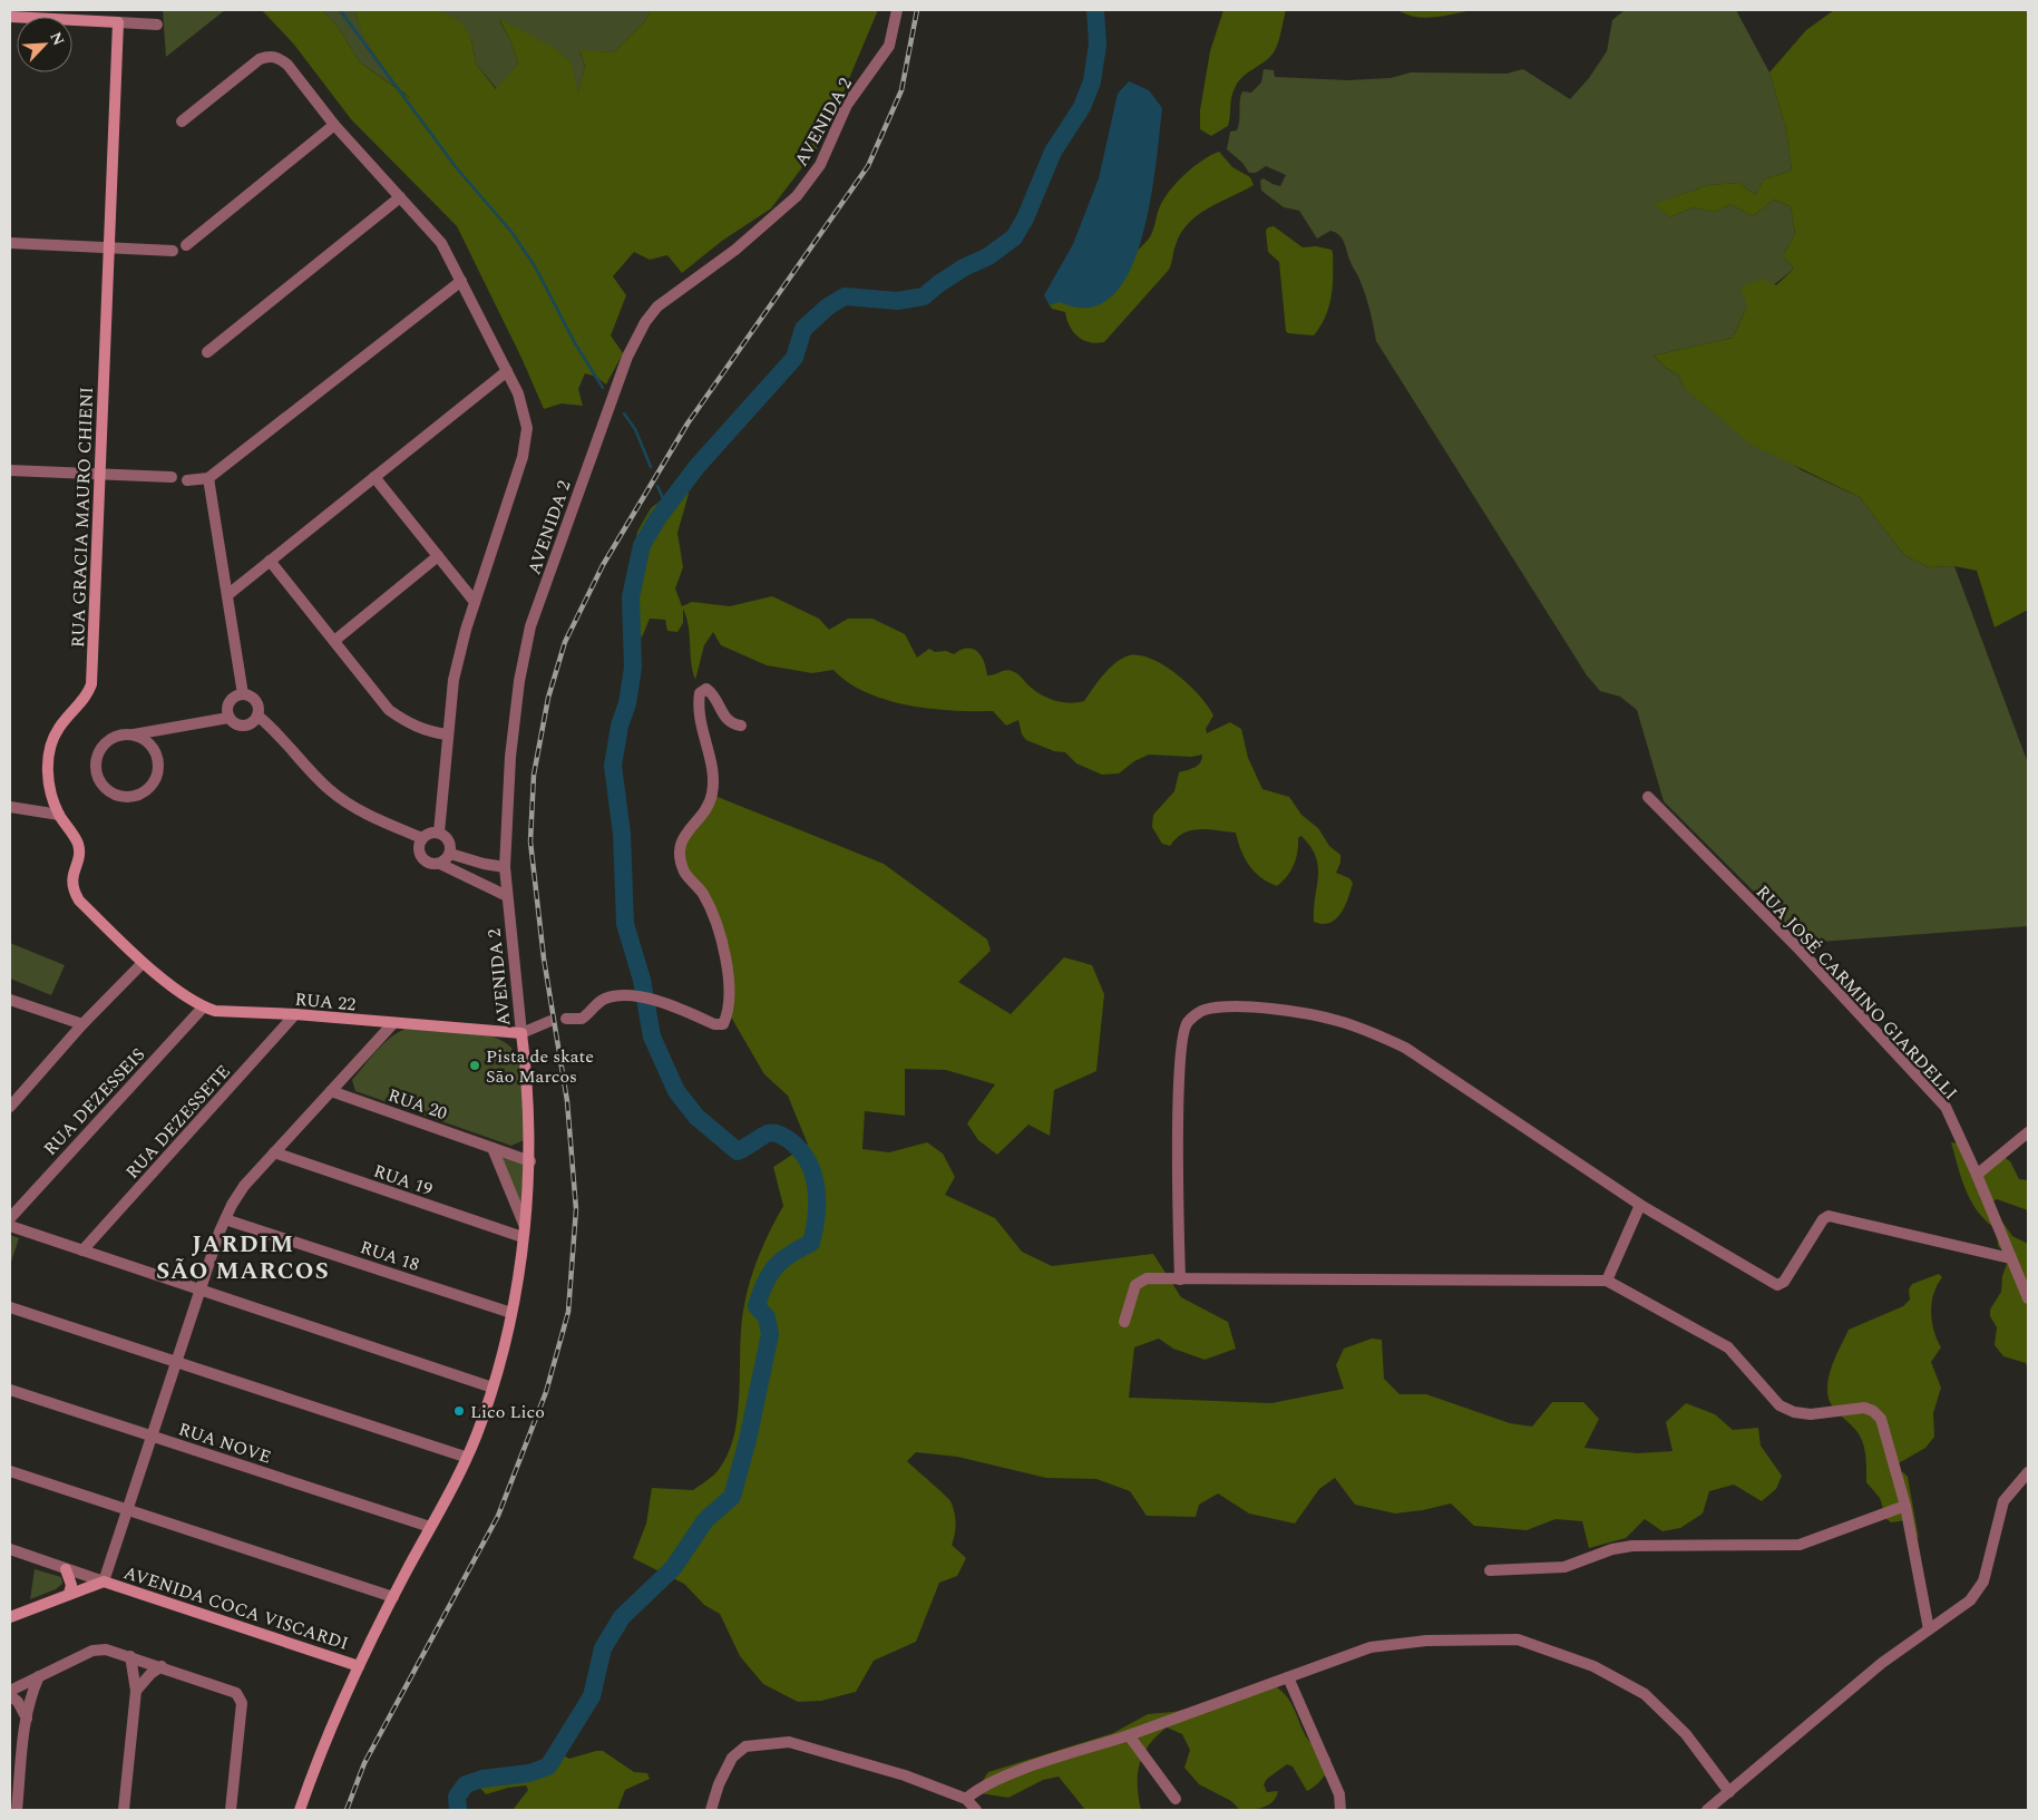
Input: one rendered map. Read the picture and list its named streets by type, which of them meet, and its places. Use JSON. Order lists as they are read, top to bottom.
{
  "streets": {
    "street": [
      "AVENIDA 2",
      "RUA GRACIA MAURO CHIENI",
      "RUA JOSÉ CARMINO GIARDELLI",
      "RUA 22",
      "RUA DEZESSEIS",
      "RUA 20",
      "RUA DEZESSETE",
      "RUA 19",
      "RUA 18",
      "RUA NOVE",
      "AVENIDA COCA VISCARDI"
    ]
  },
  "crossings": [
    ["AVENIDA 2", "RUA 22"],
    ["AVENIDA 2", "RUA 20"],
    ["AVENIDA 2", "RUA 19"],
    ["AVENIDA 2", "RUA 18"],
    ["AVENIDA 2", "RUA NOVE"],
    ["AVENIDA 2", "AVENIDA COCA VISCARDI"],
    ["RUA GRACIA MAURO CHIENI", "RUA 22"],
    ["RUA 22", "RUA DEZESSEIS"],
    ["RUA 22", "RUA DEZESSETE"]
  ],
  "districts": ["JARDIM SÃO MARCOS"],
  "places": ["Pista de skate São Marcos", "Lico Lico"],
  "north": "top right"
}
